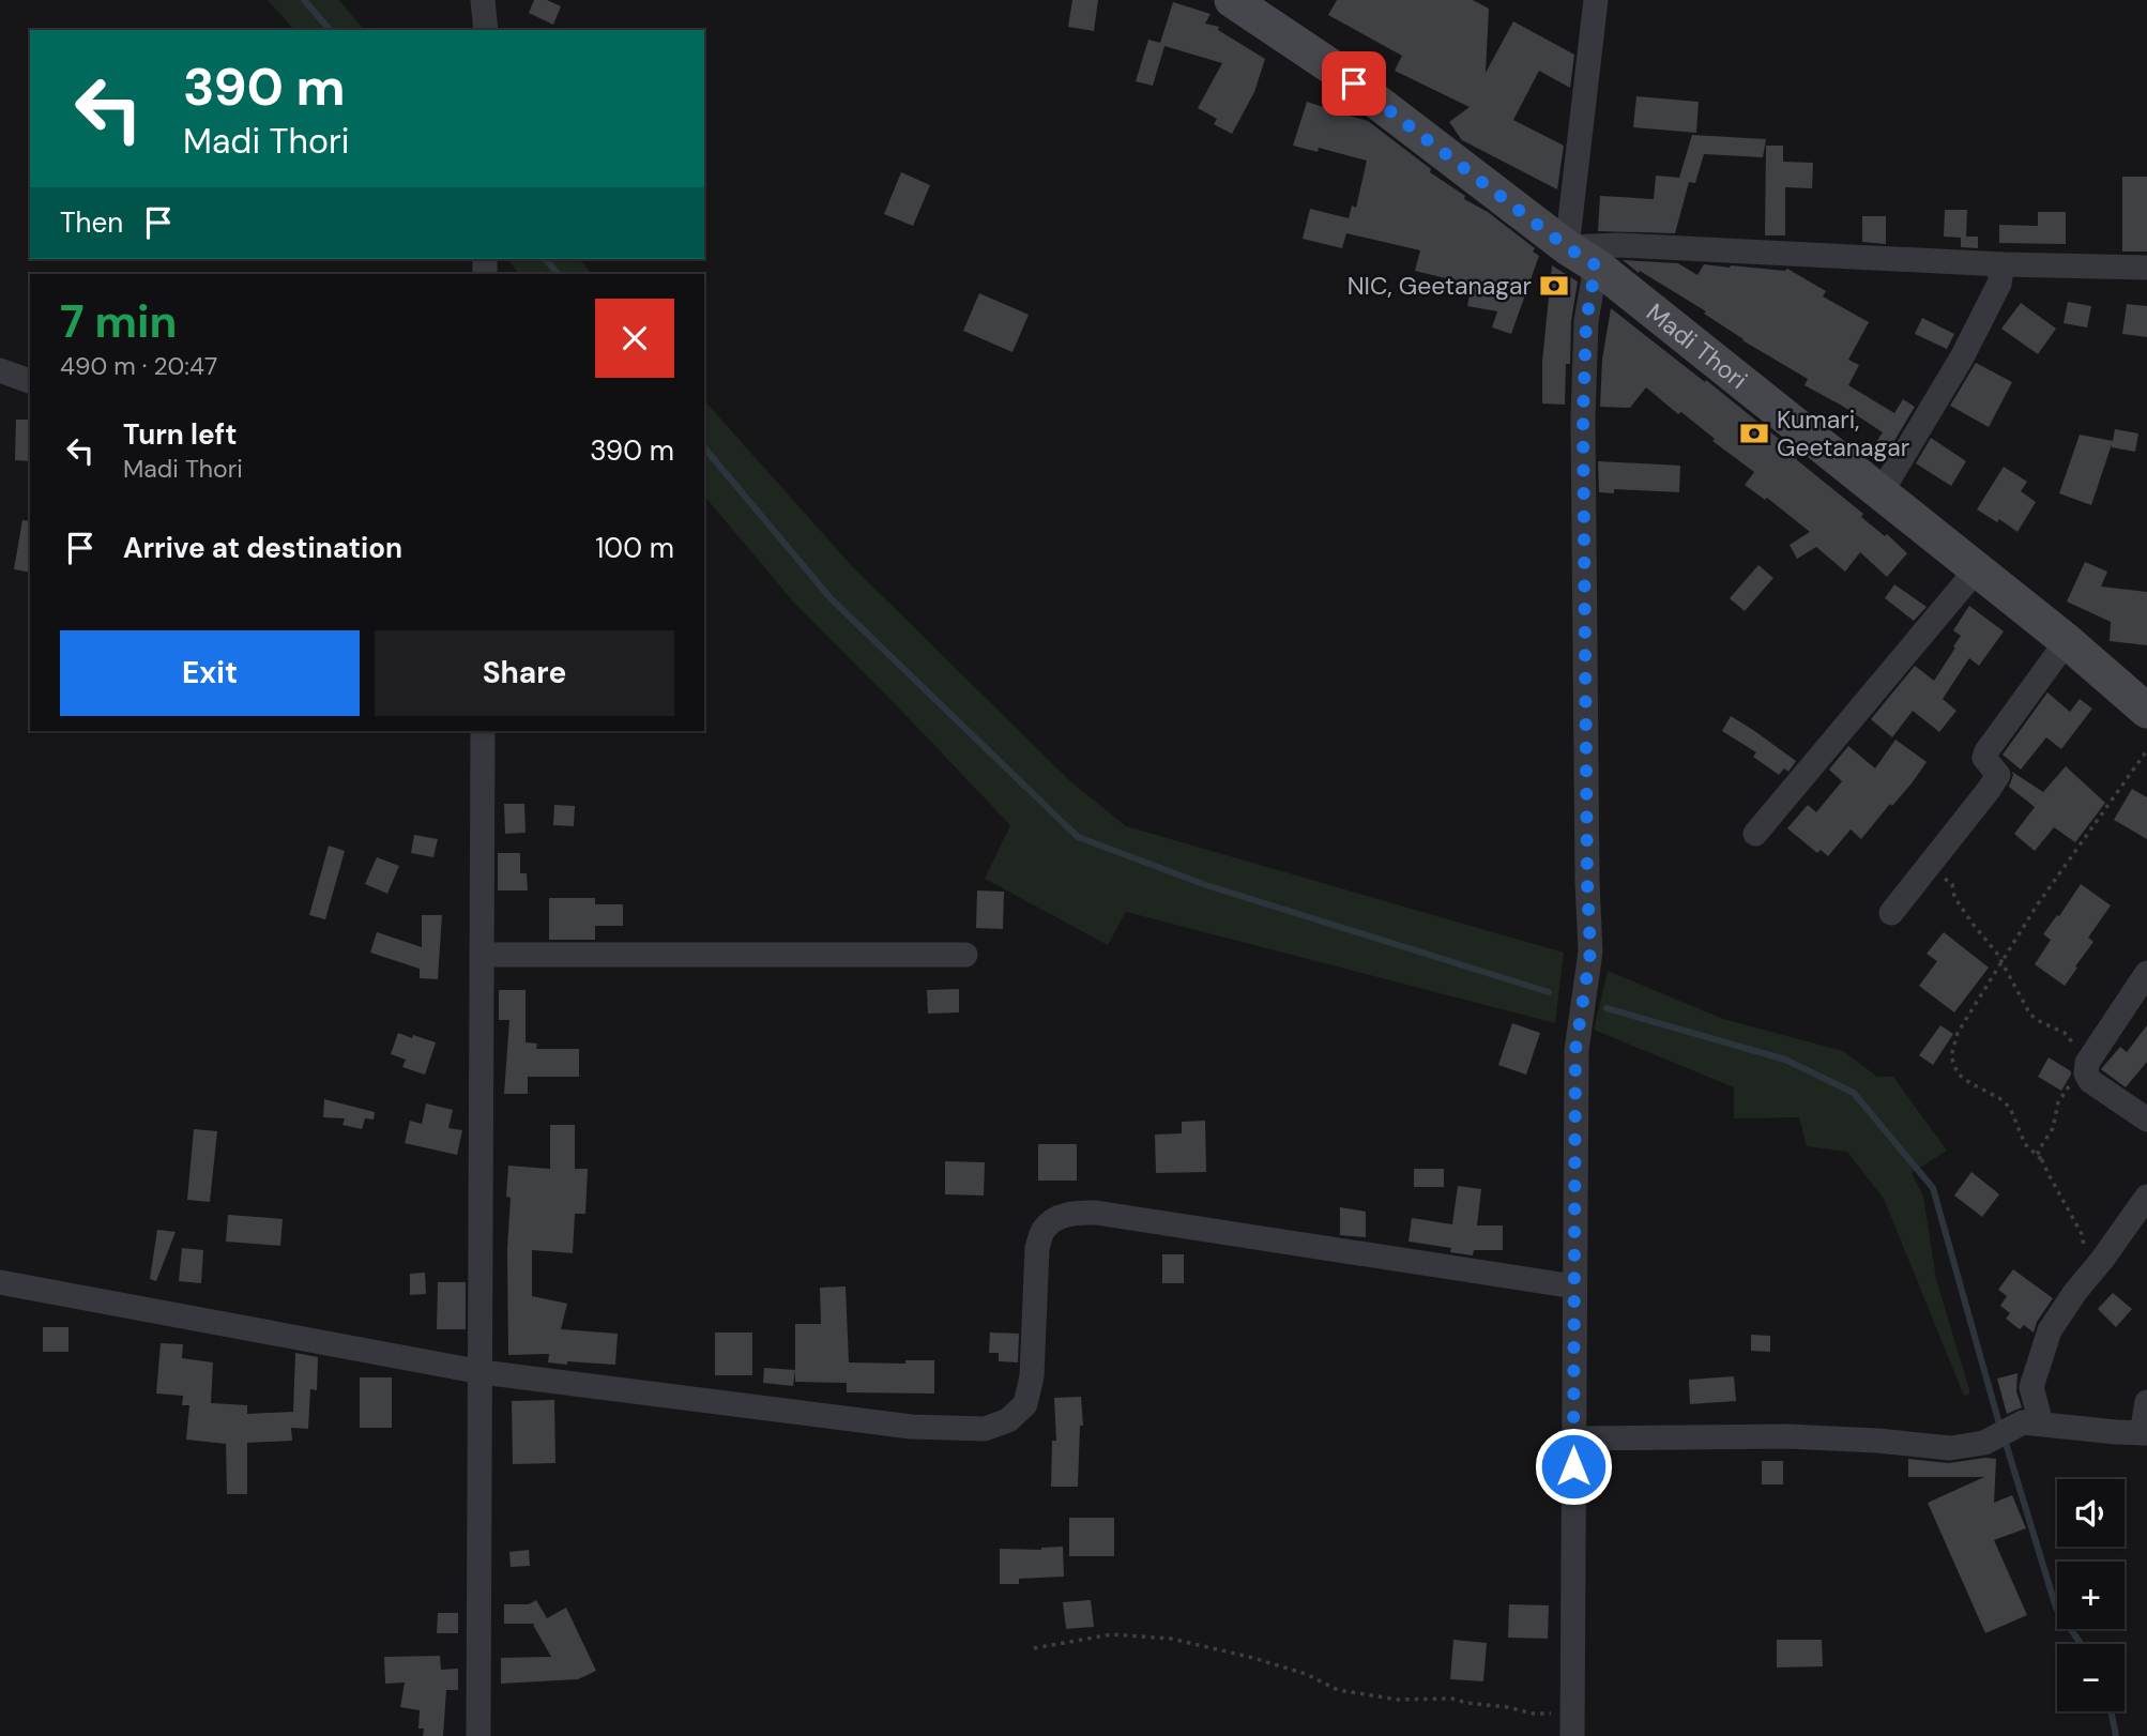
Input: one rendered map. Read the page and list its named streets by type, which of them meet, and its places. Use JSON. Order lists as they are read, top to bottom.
{
  "streets": {
    "main road": ["Madi Thori"]
  },
  "places": {
    "bank": ["NIC, Geetanagar", "Kumari, Geetanagar"]
  },
  "page": {
    "turn": ["390 m", "Madi Thori"],
    "then": "Then",
    "heading": ["7 min", "490 m · 20:47"],
    "list": [
      {
        "name": "Turn left",
        "note": "Madi Thori",
        "value": "390 m"
      },
      {
        "name": "Arrive at destination",
        "value": "100 m"
      }
    ],
    "buttons": ["Exit", "Share"],
    "map_buttons": ["+", "−"]
  }
}
